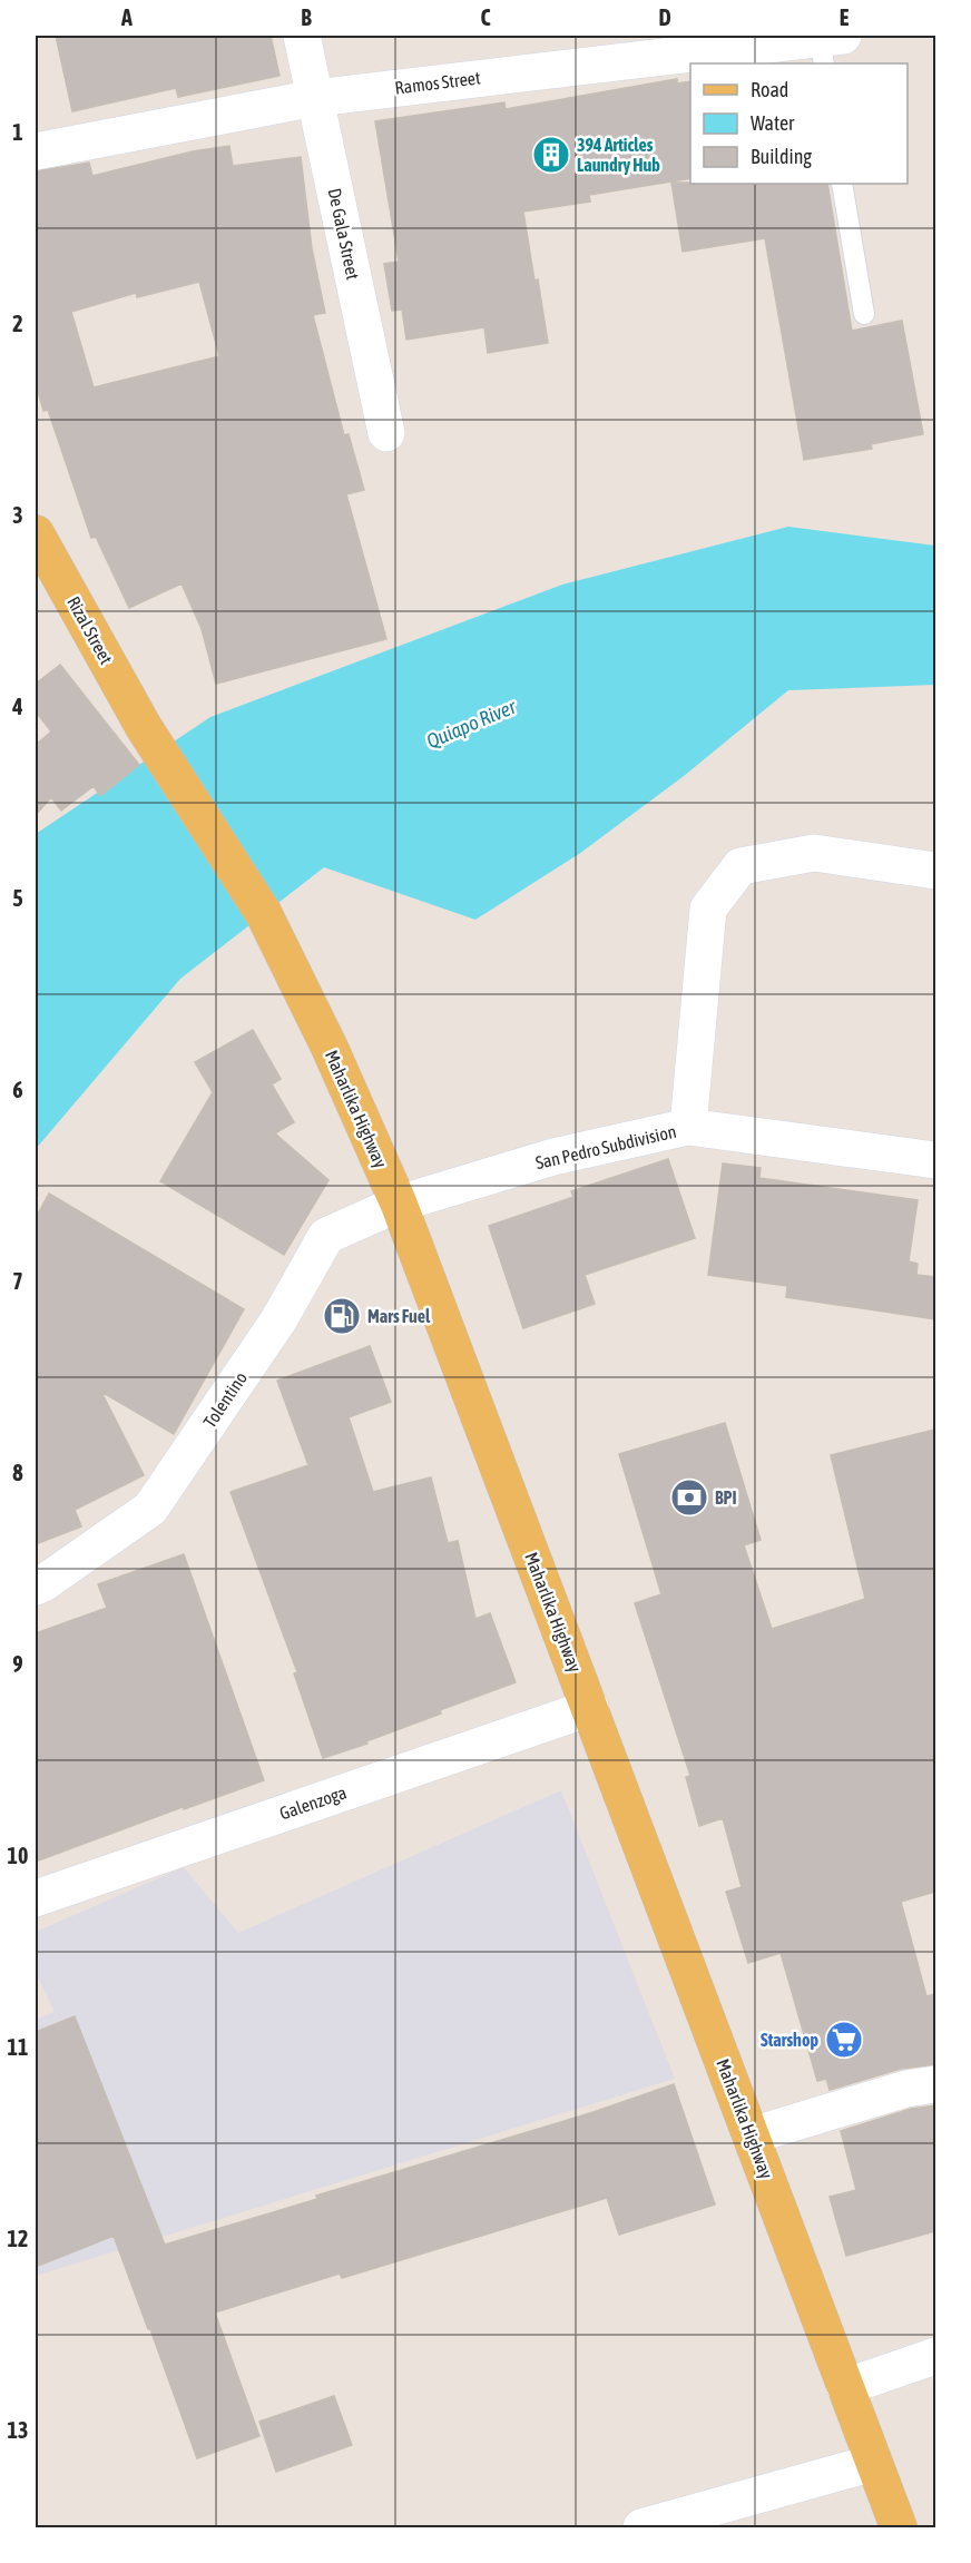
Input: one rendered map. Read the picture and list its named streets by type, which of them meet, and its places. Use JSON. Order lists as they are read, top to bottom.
{
  "streets": {
    "main road": ["Rizal Street", "Maharlika Highway"],
    "street": [
      "Ramos Street",
      "De Gala Street",
      "San Pedro Subdivision",
      "Tolentino",
      "Galenzoga"
    ]
  },
  "crossings": [
    ["Ramos Street", "De Gala Street"],
    ["Rizal Street", "Maharlika Highway"],
    ["Maharlika Highway", "San Pedro Subdivision"],
    ["Maharlika Highway", "Tolentino"],
    ["Maharlika Highway", "Galenzoga"],
    ["San Pedro Subdivision", "Tolentino"]
  ],
  "water": ["Quiapo River"],
  "places": {
    "building": ["394 Articles Laundry Hub"],
    "fuel station": ["Mars Fuel"],
    "bank": ["BPI"],
    "supermarket": ["Starshop"]
  },
  "legend": ["Road", "Water", "Building"],
  "grid": {
    "columns": [
      "A",
      "B",
      "C",
      "D",
      "E"
    ],
    "rows": [
      "1",
      "2",
      "3",
      "4",
      "5",
      "6",
      "7",
      "8",
      "9",
      "10",
      "11",
      "12",
      "13"
    ]
  }
}
